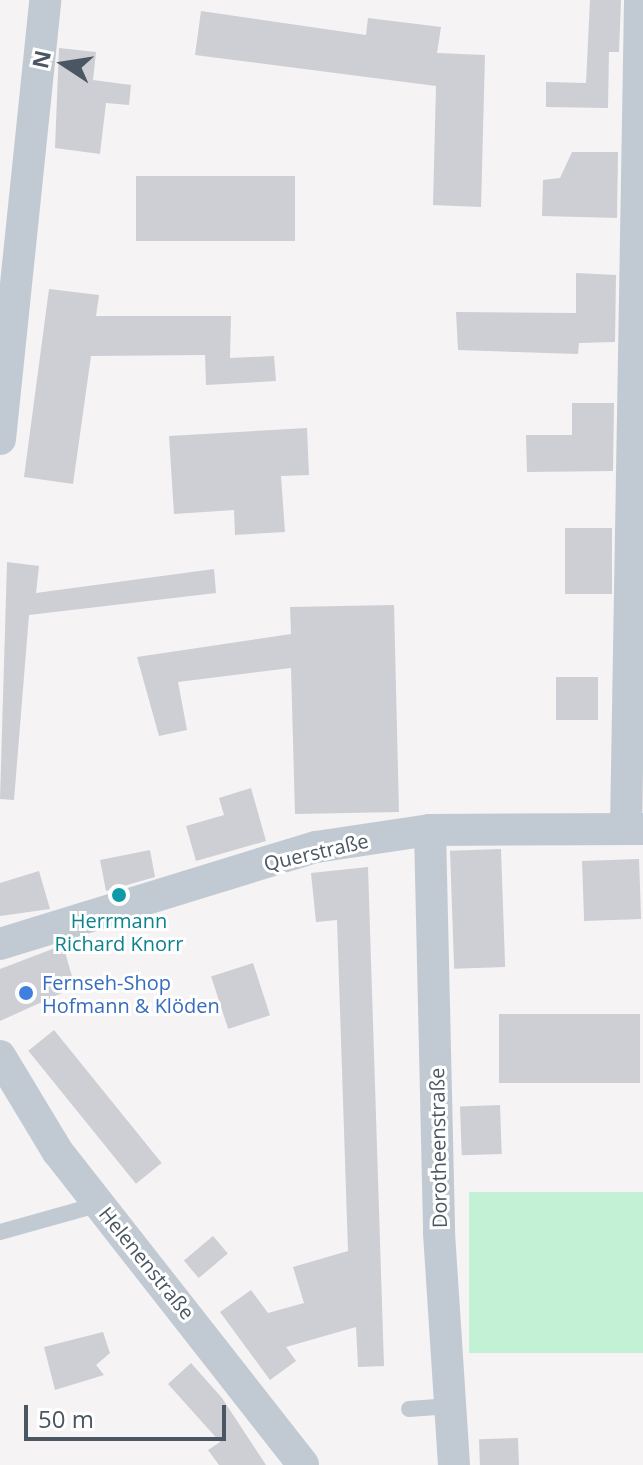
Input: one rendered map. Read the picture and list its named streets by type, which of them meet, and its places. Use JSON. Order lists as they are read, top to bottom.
{
  "streets": {
    "street": ["Querstraße", "Dorotheenstraße", "Helenenstraße"]
  },
  "crossings": [
    ["Querstraße", "Dorotheenstraße"]
  ],
  "places": ["Herrmann Richard Knorr", "Fernseh-Shop Hofmann & Klöden"],
  "scale_bar": "50 m",
  "north": "left"
}
